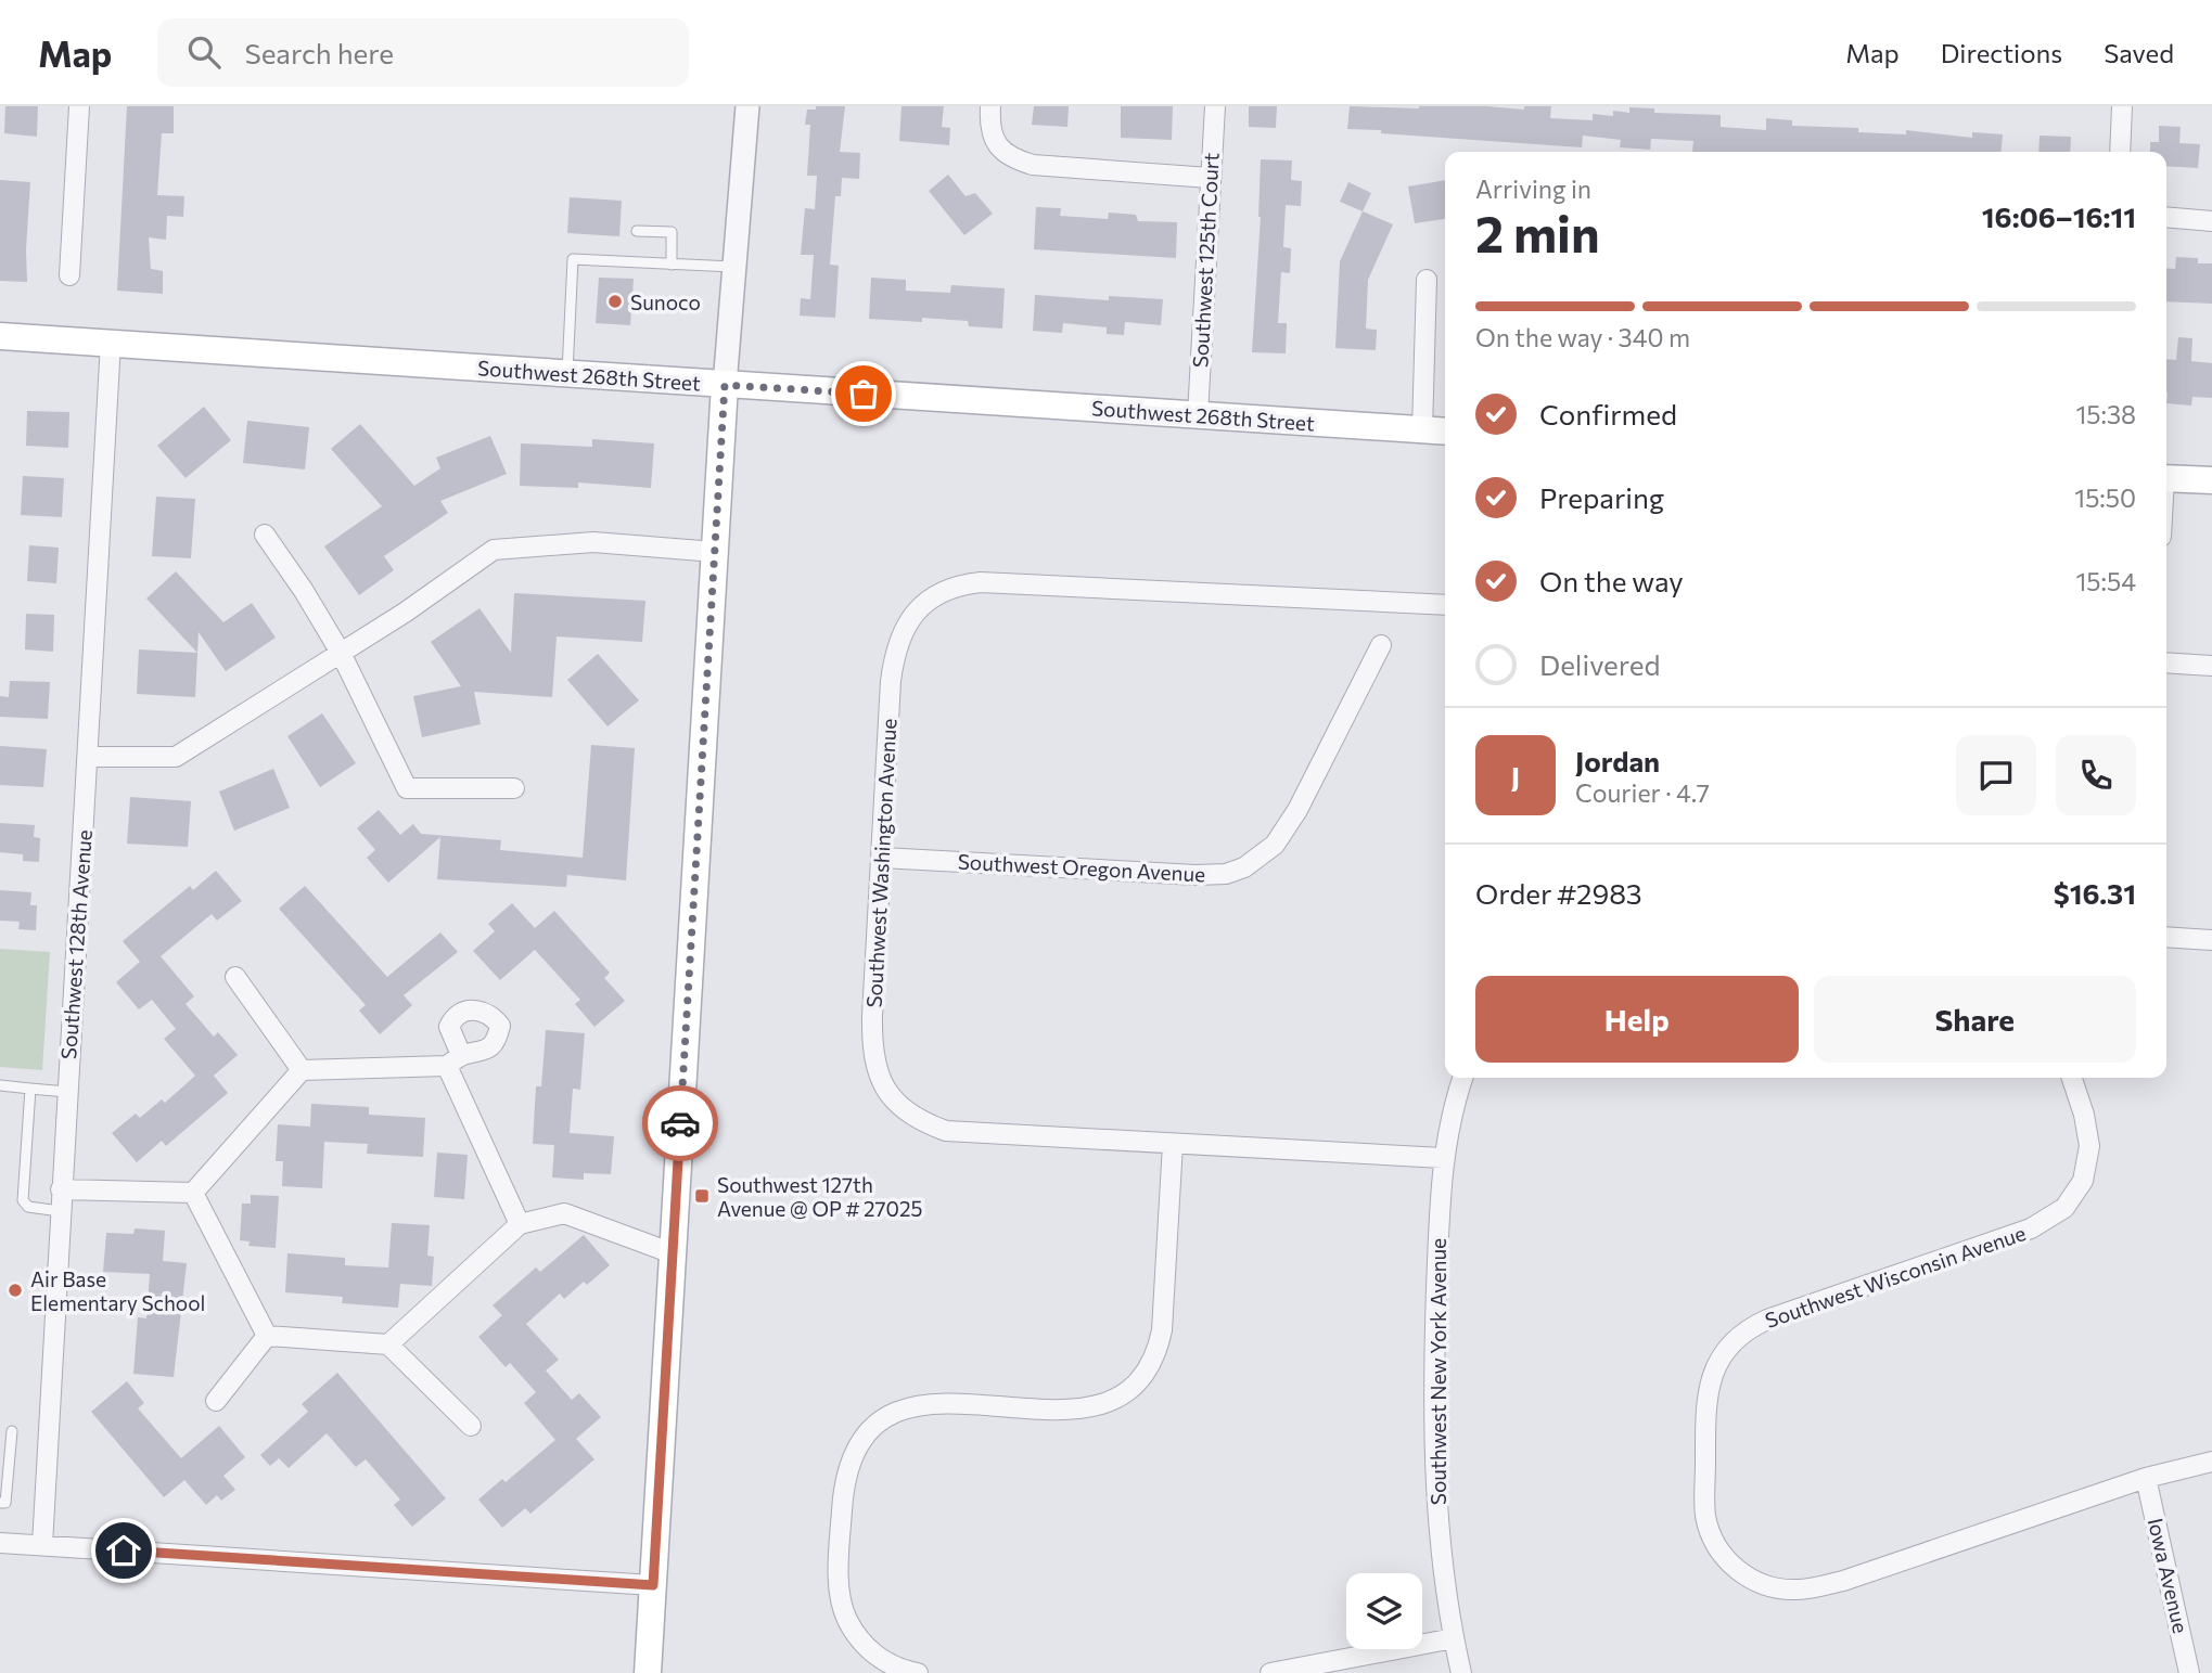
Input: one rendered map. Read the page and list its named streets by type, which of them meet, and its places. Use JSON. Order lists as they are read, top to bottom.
{
  "streets": {
    "main road": ["Southwest 268th Street"],
    "street": [
      "Southwest 125th Court",
      "Southwest Washington Avenue",
      "Southwest Oregon Avenue",
      "Southwest 128th Avenue",
      "Southwest Wisconsin Avenue",
      "Southwest New York Avenue",
      "Iowa Avenue"
    ]
  },
  "crossings": [
    ["Southwest 125th Court", "Southwest 268th Street"],
    ["Southwest 268th Street", "Southwest 128th Avenue"],
    ["Southwest Washington Avenue", "Southwest Oregon Avenue"],
    ["Southwest Washington Avenue", "Southwest New York Avenue"],
    ["Southwest Wisconsin Avenue", "Iowa Avenue"]
  ],
  "places": {
    "other": ["Sunoco", "Air Base Elementary School"],
    "transit": ["Southwest 127th Avenue @ OP # 27025"]
  },
  "page": {
    "header": "Map",
    "search": "Search here",
    "nav": ["Map", "Directions", "Saved"],
    "heading": ["2 min", "Arriving in", "16:06–16:11"],
    "panel": [
      "Jordan",
      "Courier · 4.7",
      "Order #2983",
      "$16.31"
    ],
    "bar": "On the way · 340 m",
    "list": [
      ["Confirmed", "15:38"],
      ["Preparing", "15:50"],
      ["On the way", "15:54"],
      "Delivered"
    ],
    "round": "J",
    "buttons": ["Help", "Share"]
  }
}
